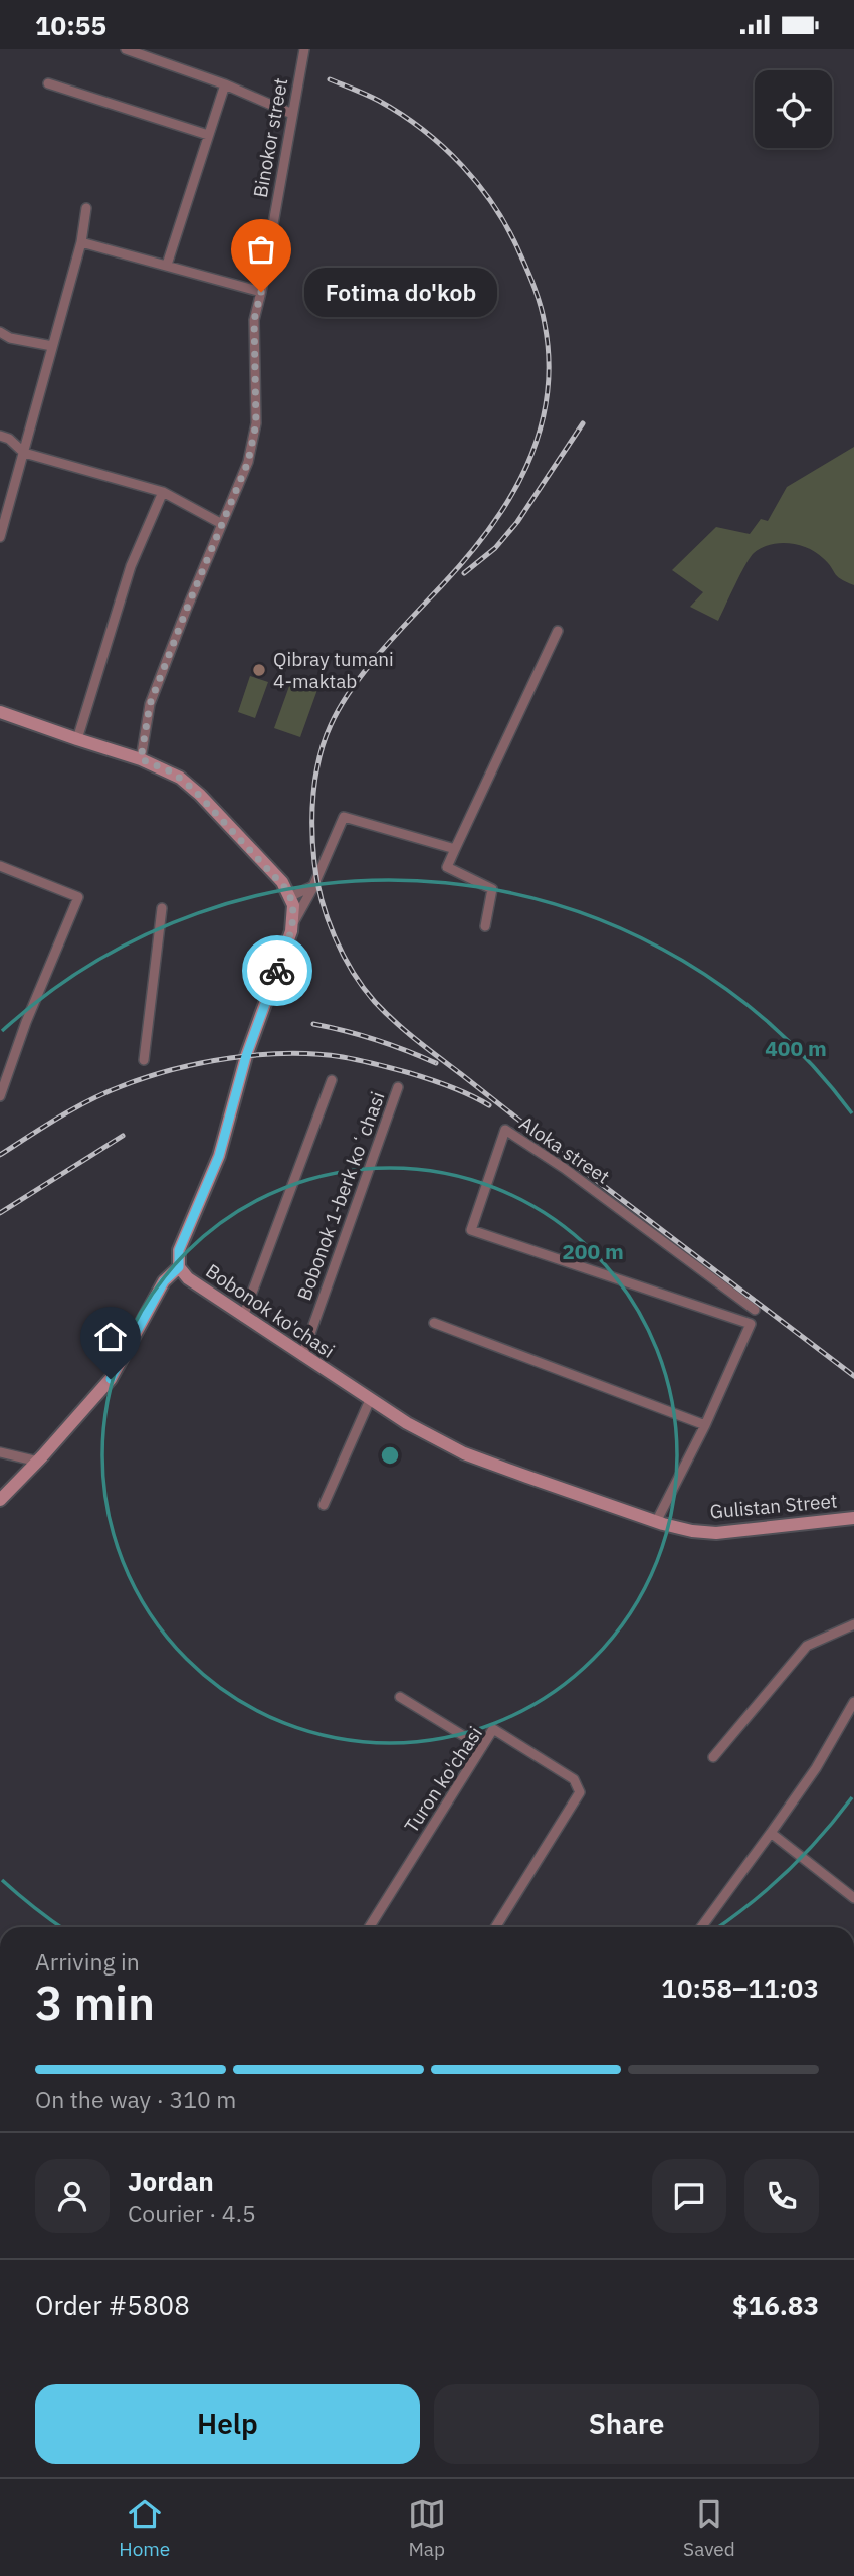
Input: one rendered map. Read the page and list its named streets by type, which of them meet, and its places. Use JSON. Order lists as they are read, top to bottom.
{
  "streets": {
    "main road": ["Bobonok ko'chasi", "Gulistan Street"],
    "street": [
      "Binokor street",
      "Aloka street",
      "Bobonok 1-berk koʻchasi",
      "Turon ko'chasi"
    ]
  },
  "crossings": [
    ["Bobonok 1-berk koʻchasi", "Bobonok ko'chasi"],
    ["Bobonok ko'chasi", "Gulistan Street"]
  ],
  "places": ["Fotima do'kob", "Qibray tumani 4-maktab"],
  "page": {
    "status": "10:55",
    "bubble": "Fotima do'kob",
    "heading": ["3 min", "Arriving in", "10:58–11:03"],
    "panel": [
      "Jordan",
      "Courier · 4.5",
      "Order #5808",
      "$16.83"
    ],
    "bar": "On the way · 310 m",
    "buttons": ["Help", "Share"],
    "tabs": ["Home", "Map", "Saved"]
  },
  "rings": ["400 m", "200 m"]
}
